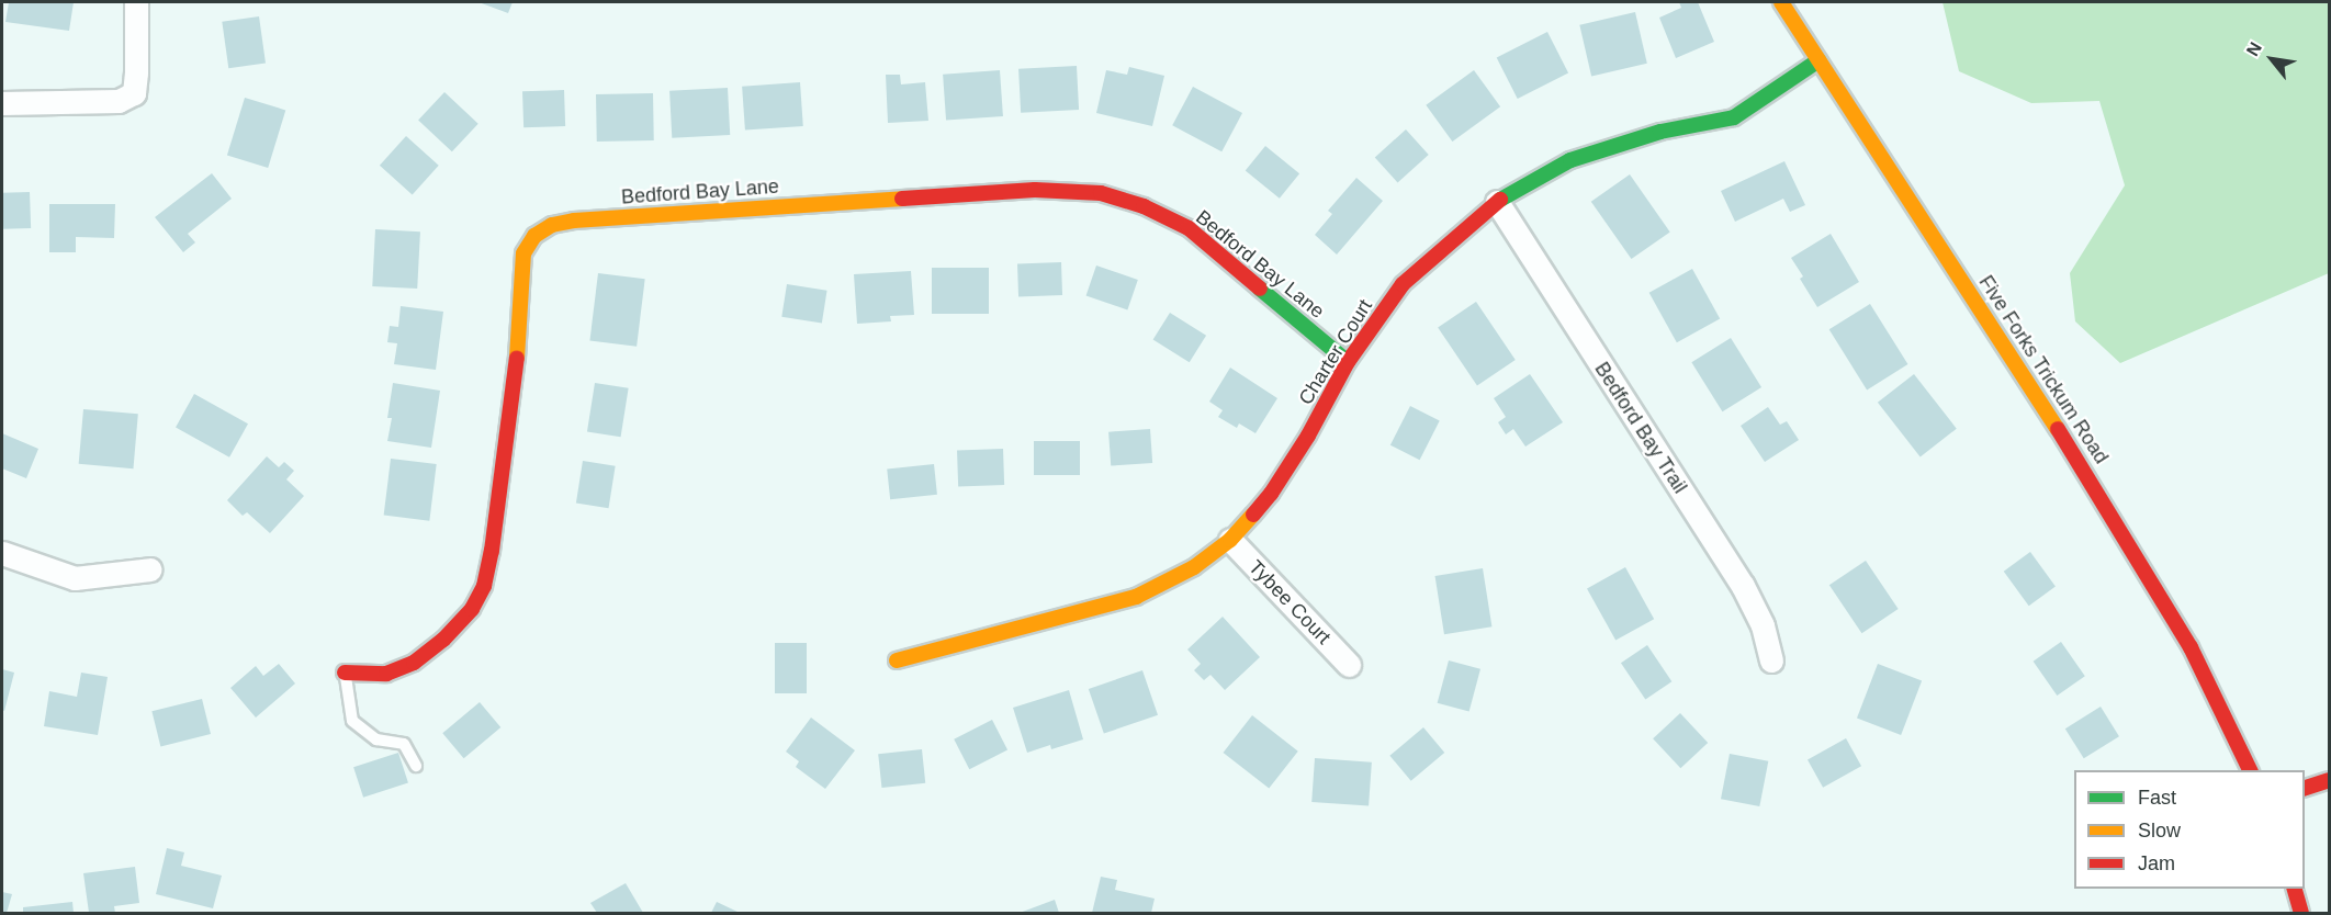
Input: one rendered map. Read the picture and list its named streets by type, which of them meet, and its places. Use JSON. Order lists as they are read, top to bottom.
{
  "streets": {
    "street": [
      "Bedford Bay Lane",
      "Charter Court",
      "Five Forks Trickum Road",
      "Bedford Bay Trail",
      "Tybee Court"
    ]
  },
  "crossings": [
    ["Bedford Bay Lane", "Charter Court"],
    ["Charter Court", "Five Forks Trickum Road"],
    ["Charter Court", "Bedford Bay Trail"],
    ["Charter Court", "Tybee Court"]
  ],
  "legend": ["Fast", "Slow", "Jam"],
  "north": "top left"
}
